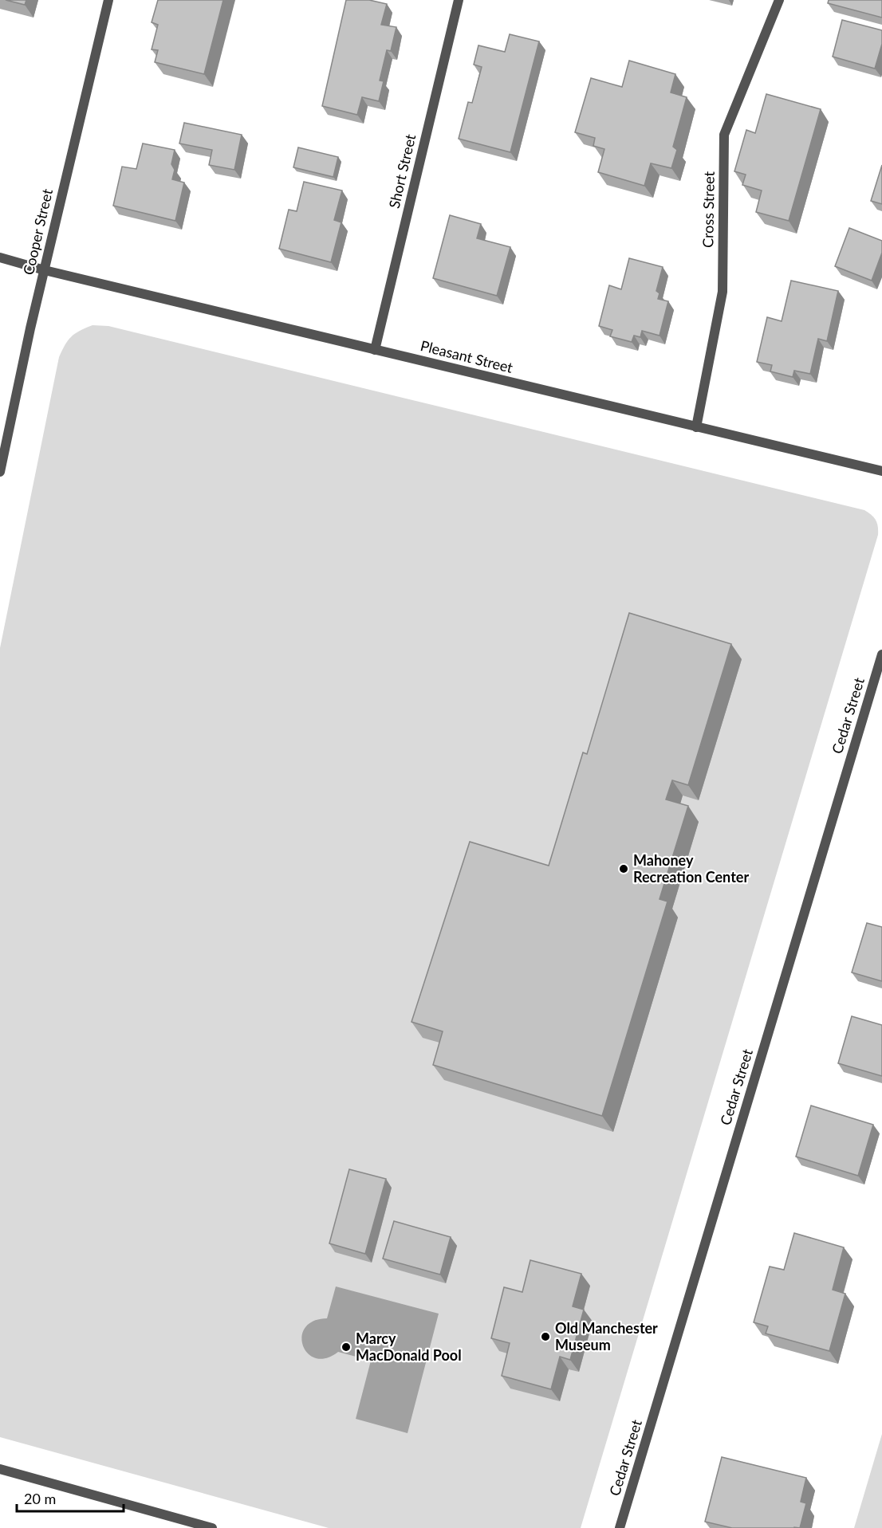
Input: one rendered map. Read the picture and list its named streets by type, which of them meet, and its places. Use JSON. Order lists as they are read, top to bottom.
{
  "streets": {
    "street": [
      "Short Street",
      "Cross Street",
      "Cooper Street",
      "Pleasant Street",
      "Cedar Street"
    ]
  },
  "crossings": [
    ["Short Street", "Pleasant Street"],
    ["Cross Street", "Pleasant Street"],
    ["Cooper Street", "Pleasant Street"]
  ],
  "places": ["Mahoney Recreation Center", "Old Manchester Museum", "Marcy MacDonald Pool"],
  "scale_bar": "20 m"
}
